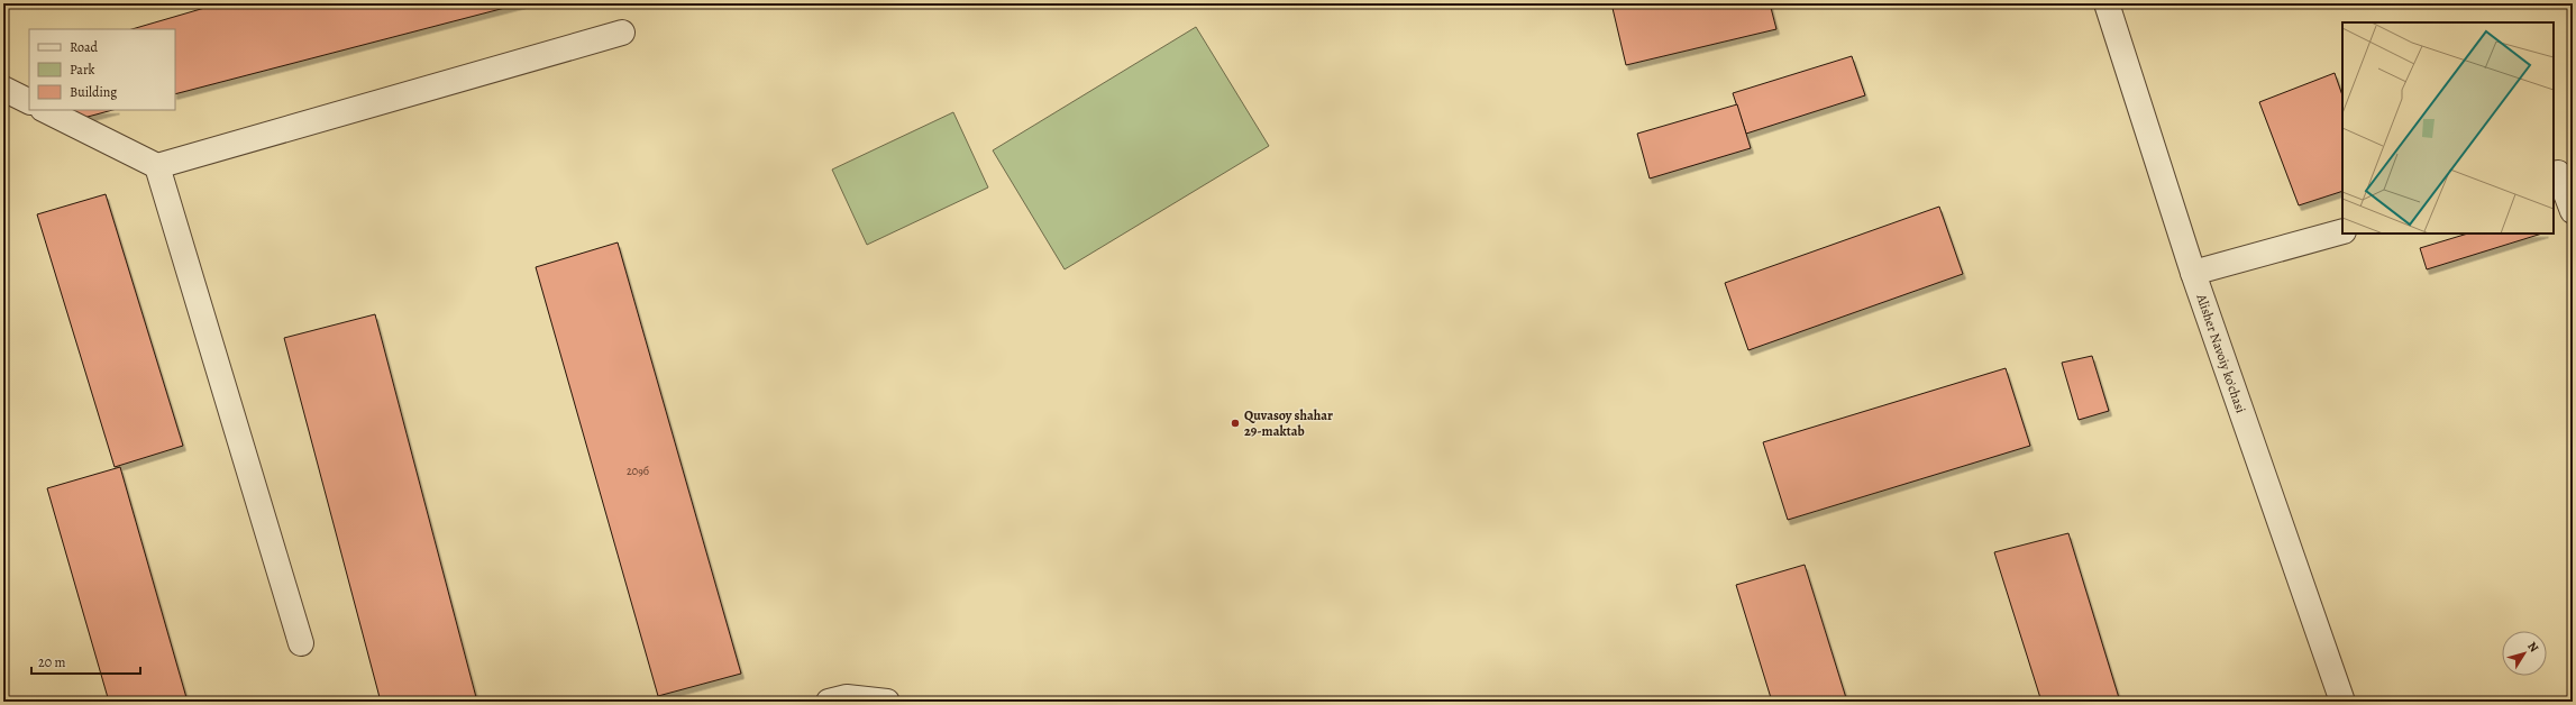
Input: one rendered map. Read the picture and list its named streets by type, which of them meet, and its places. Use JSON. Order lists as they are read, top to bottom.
{
  "streets": {
    "street": ["Alisher Navoiy ko'chasi"]
  },
  "places": ["Quvasoy shahar 29-maktab"],
  "house_numbers": ["209б"],
  "legend": ["Road", "Park", "Building"],
  "scale_bar": "20 m",
  "north": "top right"
}
